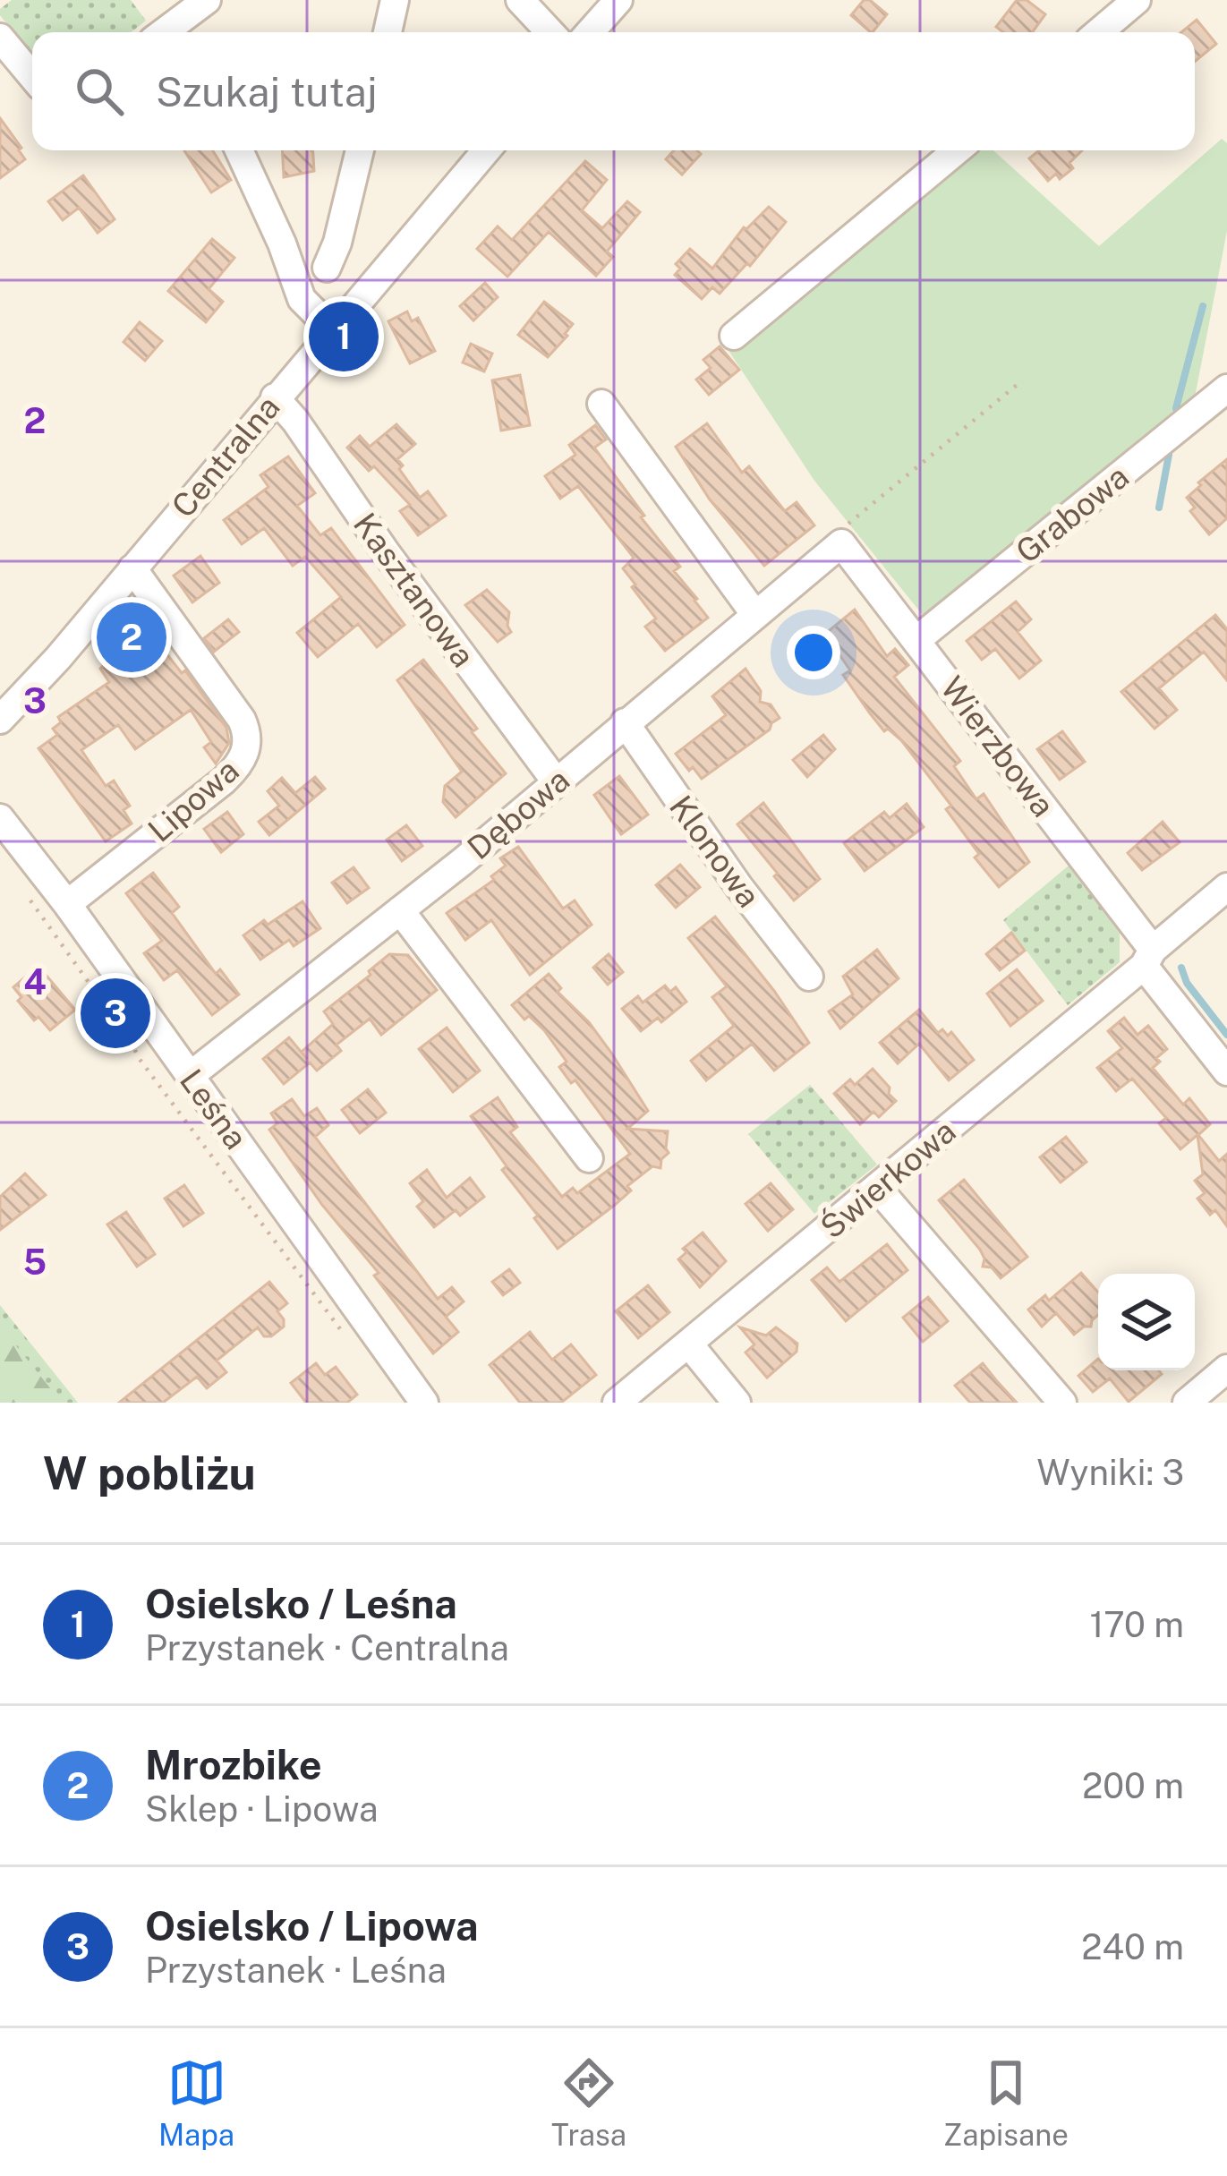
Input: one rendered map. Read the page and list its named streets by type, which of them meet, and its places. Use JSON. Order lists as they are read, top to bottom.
{
  "streets": {
    "street": [
      "Centralna",
      "Grabowa",
      "Kasztanowa",
      "Wierzbowa",
      "Lipowa",
      "Dębowa",
      "Klonowa",
      "Leśna",
      "Świerkowa"
    ]
  },
  "crossings": [
    ["Centralna", "Kasztanowa"],
    ["Centralna", "Lipowa"],
    ["Grabowa", "Wierzbowa"],
    ["Kasztanowa", "Dębowa"],
    ["Wierzbowa", "Dębowa"],
    ["Wierzbowa", "Świerkowa"],
    ["Lipowa", "Leśna"],
    ["Dębowa", "Klonowa"],
    ["Dębowa", "Leśna"]
  ],
  "page": {
    "search": "Szukaj tutaj",
    "pins": ["1", "2", "3"],
    "heading": ["W pobliżu", "Wyniki: 3"],
    "list": [
      {
        "mark": "1",
        "name": "Osielsko / Leśna",
        "note": "Przystanek · Centralna",
        "value": "170 m"
      },
      {
        "mark": "2",
        "name": "Mrozbike",
        "note": "Sklep · Lipowa",
        "value": "200 m"
      },
      {
        "mark": "3",
        "name": "Osielsko / Lipowa",
        "note": "Przystanek · Leśna",
        "value": "240 m"
      }
    ],
    "nav": ["Mapa", "Trasa", "Zapisane"]
  },
  "grid": {
    "rows": [
      "2",
      "3",
      "4",
      "5"
    ]
  }
}
